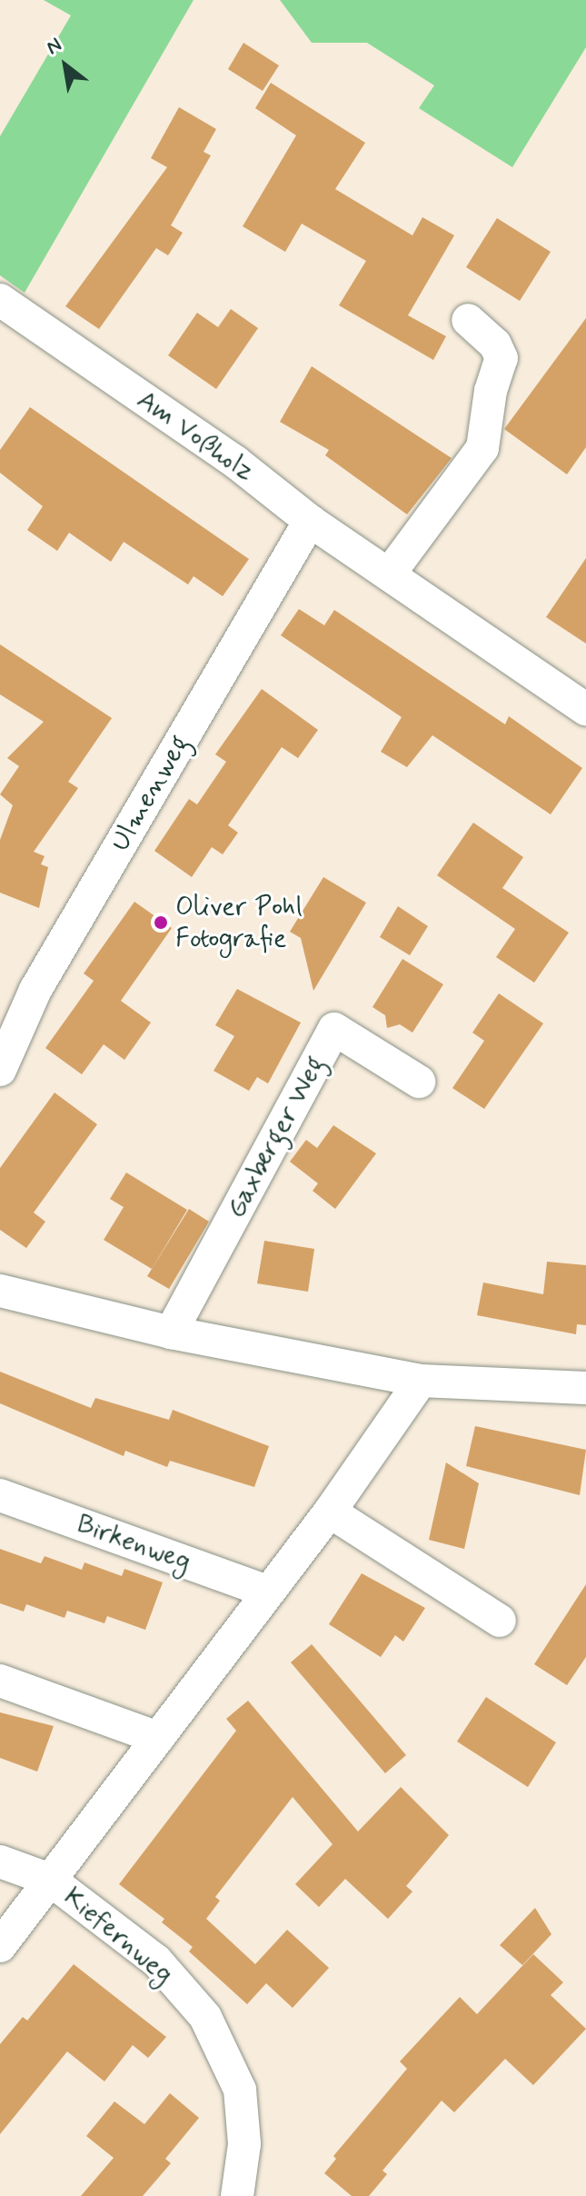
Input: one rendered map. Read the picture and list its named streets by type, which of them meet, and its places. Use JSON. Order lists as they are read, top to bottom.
{
  "streets": {
    "street": [
      "Am Voßholz",
      "Ulmenweg",
      "Gaxberger Weg",
      "Birkenweg",
      "Kiefernweg"
    ]
  },
  "crossings": [
    ["Am Voßholz", "Ulmenweg"]
  ],
  "places": ["Oliver Pohl Fotografie"],
  "north": "top left"
}
